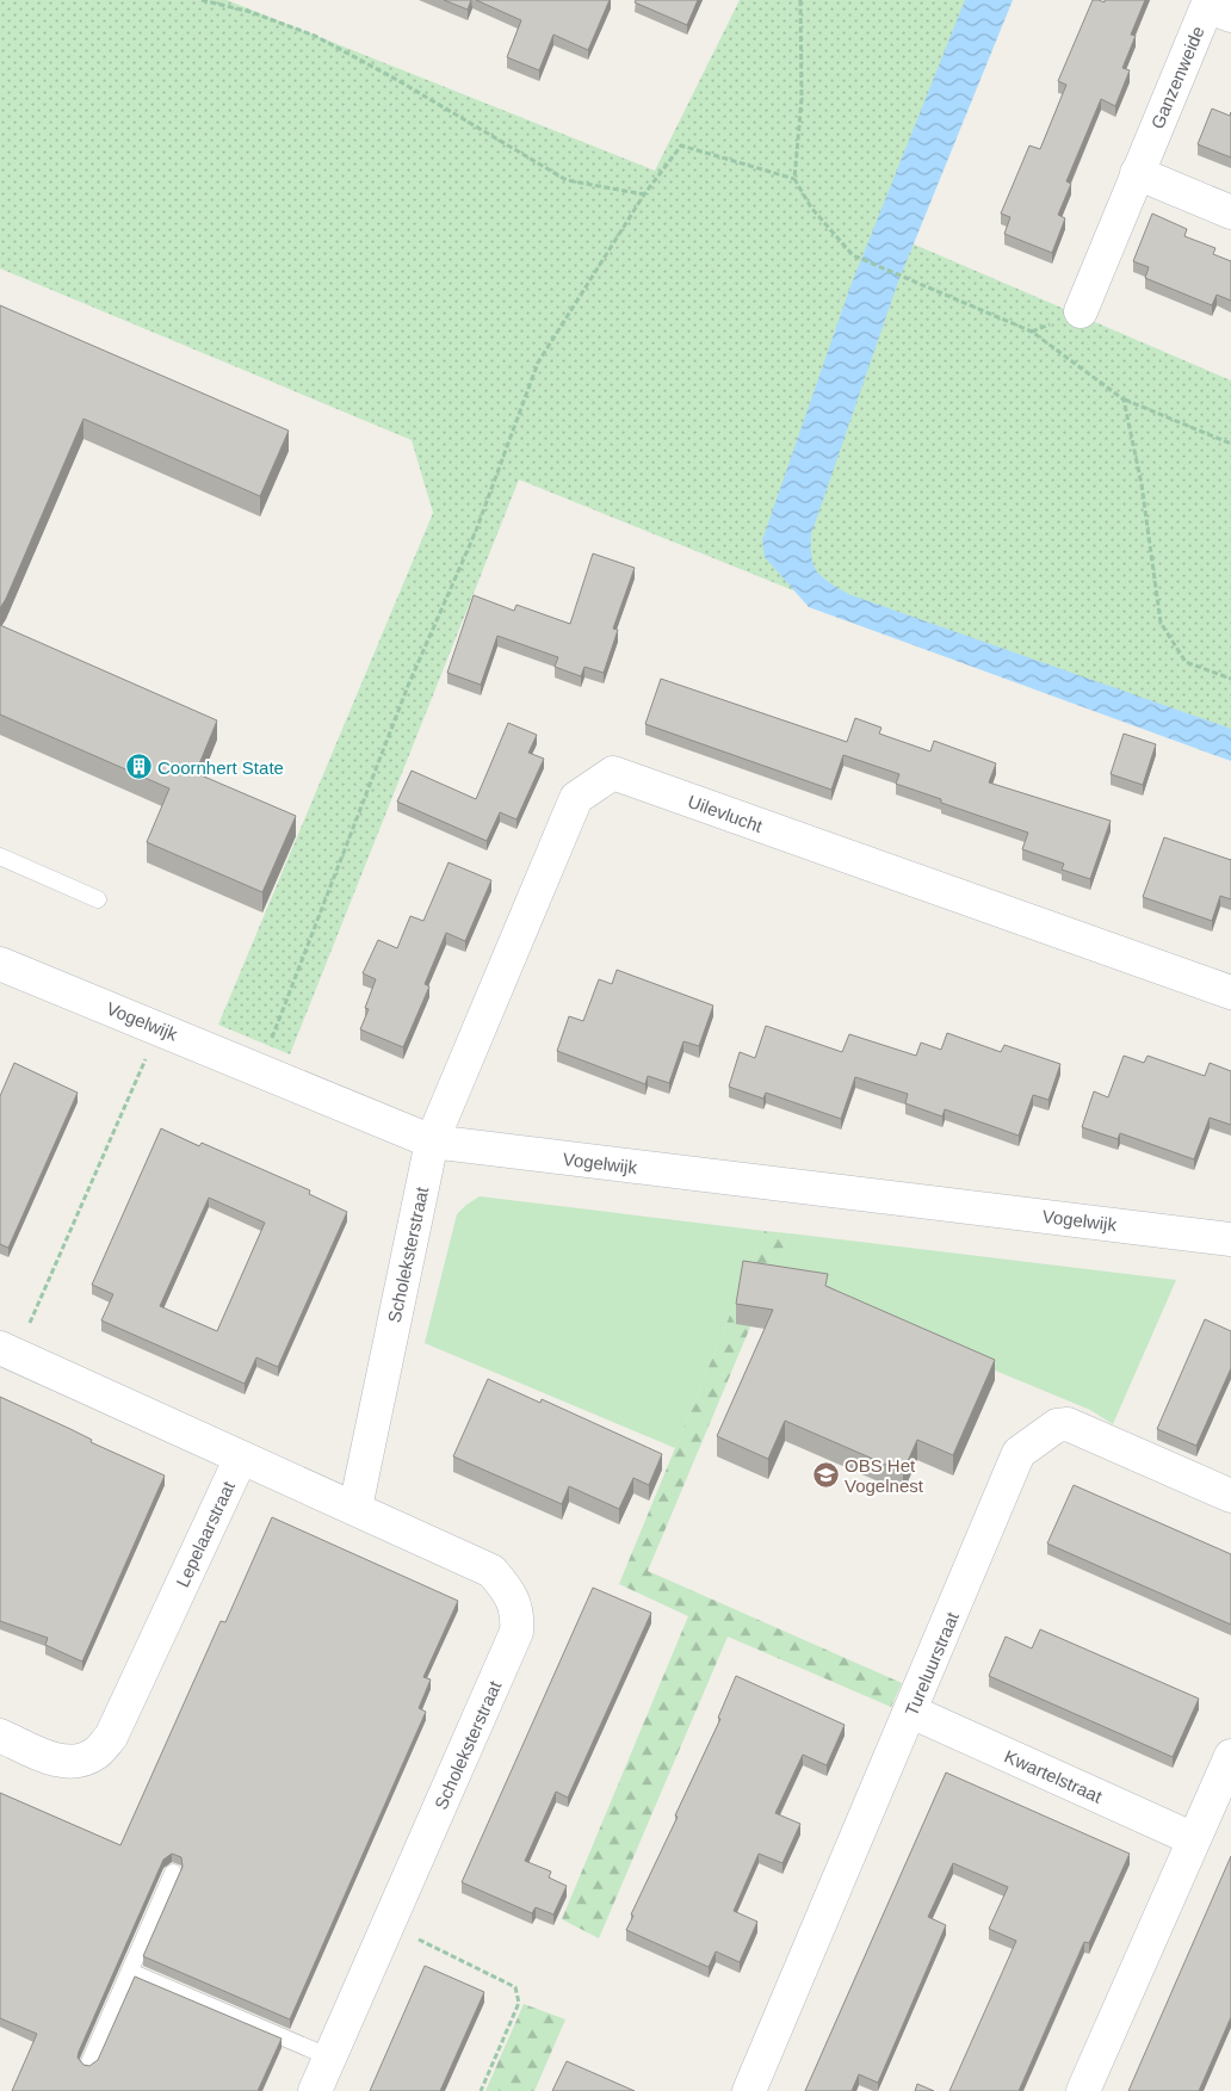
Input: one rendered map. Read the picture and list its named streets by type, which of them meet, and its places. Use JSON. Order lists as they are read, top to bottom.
{
  "streets": {
    "street": [
      "Ganzenweide",
      "Uilevlucht",
      "Vogelwijk",
      "Scholeksterstraat",
      "Lepelaarstraat",
      "Tureluurstraat",
      "Kwartelstraat"
    ]
  },
  "crossings": [
    ["Uilevlucht", "Vogelwijk"],
    ["Uilevlucht", "Scholeksterstraat"],
    ["Vogelwijk", "Scholeksterstraat"],
    ["Scholeksterstraat", "Lepelaarstraat"],
    ["Tureluurstraat", "Kwartelstraat"]
  ],
  "places": {
    "building": ["Coornhert State"],
    "school or university": ["OBS Het Vogelnest"]
  }
}
